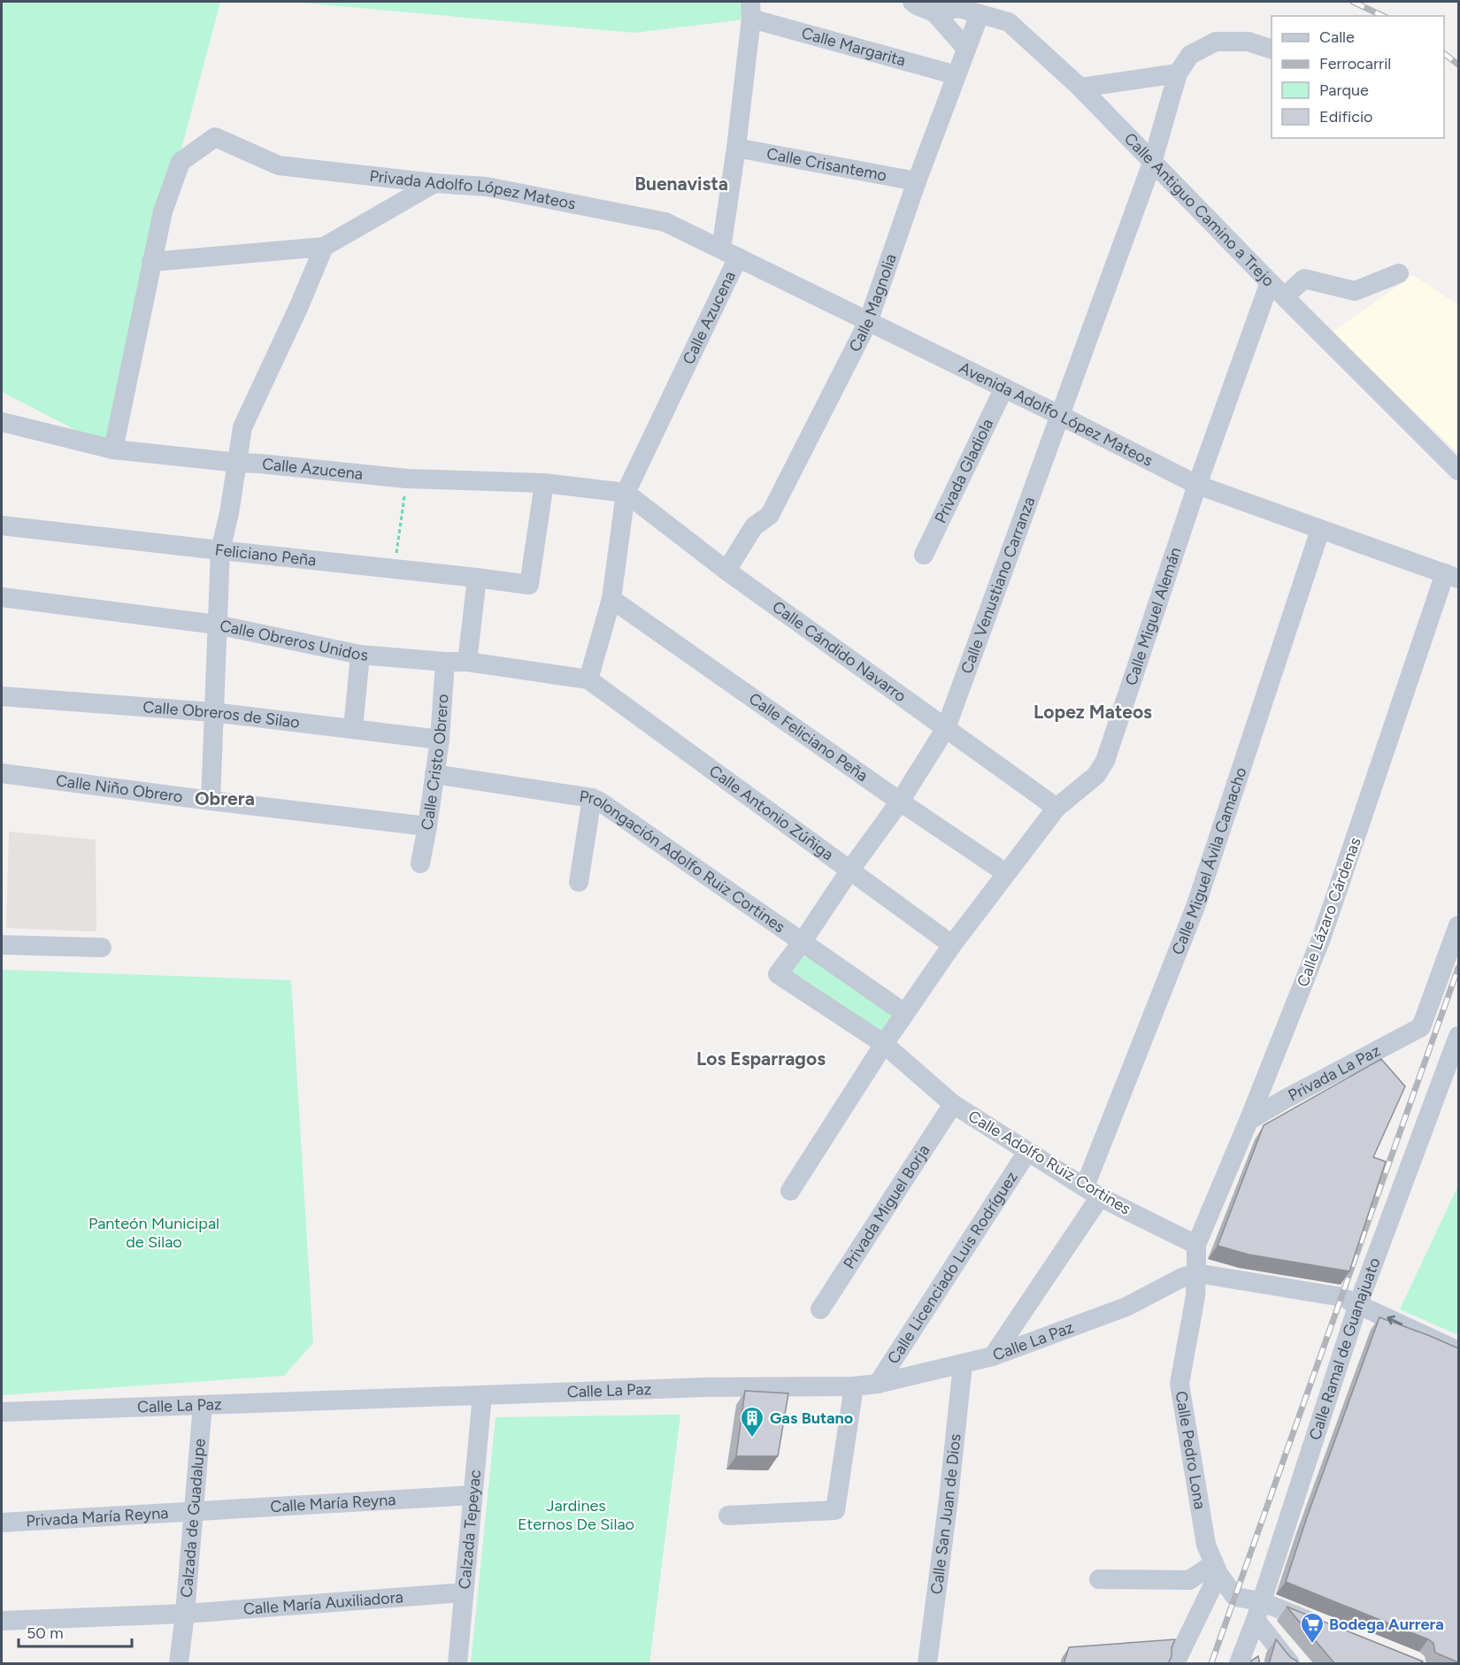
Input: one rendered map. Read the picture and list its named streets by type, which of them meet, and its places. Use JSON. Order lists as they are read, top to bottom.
{
  "streets": {
    "street": [
      "Calle Margarita",
      "Calle Crisantemo",
      "Privada Adolfo López Mateos",
      "Calle Antiguo Camino a Trejo",
      "Calle Magnolia",
      "Calle Azucena",
      "Avenida Adolfo López Mateos",
      "Privada Gladiola",
      "Feliciano Peña",
      "Calle Venustiano Carranza",
      "Calle Miguel Alemán",
      "Calle Obreros Unidos",
      "Calle Cándido Navarro",
      "Calle Obreros de Silao",
      "Calle Feliciano Peña",
      "Calle Cristo Obrero",
      "Calle Niño Obrero",
      "Calle Antonio Zúñiga",
      "Calle Miguel Ávila Camacho",
      "Prolongación Adolfo Ruiz Cortines",
      "Calle Lázaro Cárdenas",
      "Privada La Paz",
      "Calle Adolfo Ruiz Cortines",
      "Privada Miguel Borja",
      "Calle Licenciado Luis Rodríguez",
      "Calle La Paz",
      "Calle Ramal de Guanajuato",
      "Calle Pedro Lona",
      "Calle María Reyna",
      "Calle San Juan de Dios",
      "Privada María Reyna",
      "Calzada de Guadalupe",
      "Calzada Tepeyac",
      "Calle María Auxiliadora"
    ]
  },
  "crossings": [
    ["Calle Margarita", "Calle Magnolia"],
    ["Calle Margarita", "Calle Azucena"],
    ["Calle Crisantemo", "Calle Magnolia"],
    ["Calle Crisantemo", "Calle Azucena"],
    ["Privada Adolfo López Mateos", "Avenida Adolfo López Mateos"],
    ["Calle Antiguo Camino a Trejo", "Calle Magnolia"],
    ["Calle Antiguo Camino a Trejo", "Calle Venustiano Carranza"],
    ["Calle Antiguo Camino a Trejo", "Calle Miguel Alemán"],
    ["Calle Magnolia", "Avenida Adolfo López Mateos"],
    ["Calle Magnolia", "Calle Cándido Navarro"],
    ["Calle Azucena", "Avenida Adolfo López Mateos"],
    ["Calle Azucena", "Feliciano Peña"],
    ["Calle Azucena", "Calle Obreros Unidos"],
    ["Calle Azucena", "Calle Cándido Navarro"],
    ["Calle Azucena", "Calle Feliciano Peña"],
    ["Calle Azucena", "Calle Antonio Zúñiga"],
    ["Avenida Adolfo López Mateos", "Privada Gladiola"],
    ["Avenida Adolfo López Mateos", "Calle Venustiano Carranza"],
    ["Avenida Adolfo López Mateos", "Calle Miguel Alemán"],
    ["Avenida Adolfo López Mateos", "Calle Miguel Ávila Camacho"],
    ["Avenida Adolfo López Mateos", "Calle Lázaro Cárdenas"],
    ["Calle Venustiano Carranza", "Calle Cándido Navarro"],
    ["Calle Venustiano Carranza", "Calle Feliciano Peña"],
    ["Calle Venustiano Carranza", "Calle Antonio Zúñiga"],
    ["Calle Venustiano Carranza", "Prolongación Adolfo Ruiz Cortines"],
    ["Calle Venustiano Carranza", "Calle Adolfo Ruiz Cortines"],
    ["Calle Miguel Alemán", "Calle Cándido Navarro"],
    ["Calle Miguel Alemán", "Calle Feliciano Peña"],
    ["Calle Miguel Alemán", "Calle Antonio Zúñiga"],
    ["Calle Miguel Alemán", "Prolongación Adolfo Ruiz Cortines"],
    ["Calle Miguel Alemán", "Calle Adolfo Ruiz Cortines"],
    ["Calle Obreros Unidos", "Calle Cristo Obrero"],
    ["Calle Obreros Unidos", "Calle Antonio Zúñiga"],
    ["Calle Obreros de Silao", "Calle Cristo Obrero"],
    ["Calle Cristo Obrero", "Calle Niño Obrero"],
    ["Calle Cristo Obrero", "Prolongación Adolfo Ruiz Cortines"],
    ["Calle Miguel Ávila Camacho", "Calle Adolfo Ruiz Cortines"],
    ["Calle Miguel Ávila Camacho", "Calle La Paz"],
    ["Calle Lázaro Cárdenas", "Privada La Paz"],
    ["Calle Lázaro Cárdenas", "Calle Adolfo Ruiz Cortines"],
    ["Calle Adolfo Ruiz Cortines", "Privada Miguel Borja"],
    ["Calle Adolfo Ruiz Cortines", "Calle Licenciado Luis Rodríguez"],
    ["Calle Licenciado Luis Rodríguez", "Calle La Paz"],
    ["Calle La Paz", "Calle Pedro Lona"],
    ["Calle La Paz", "Calle San Juan de Dios"],
    ["Calle La Paz", "Calzada de Guadalupe"],
    ["Calle La Paz", "Calzada Tepeyac"],
    ["Calle Ramal de Guanajuato", "Calle Pedro Lona"],
    ["Calle María Reyna", "Privada María Reyna"],
    ["Calle María Reyna", "Calzada de Guadalupe"],
    ["Calle María Reyna", "Calzada Tepeyac"],
    ["Privada María Reyna", "Calzada de Guadalupe"],
    ["Calzada de Guadalupe", "Calle María Auxiliadora"],
    ["Calzada Tepeyac", "Calle María Auxiliadora"]
  ],
  "districts": [
    "Buenavista",
    "Lopez Mateos",
    "Obrera",
    "Los Esparragos"
  ],
  "parks": ["Panteón Municipal de Silao", "Jardines Eternos De Silao"],
  "places": {
    "building": ["Gas Butano"],
    "supermarket": ["Bodega Aurrera"]
  },
  "legend": [
    "Calle",
    "Ferrocarril",
    "Parque",
    "Edificio"
  ],
  "scale_bar": "50 m"
}
